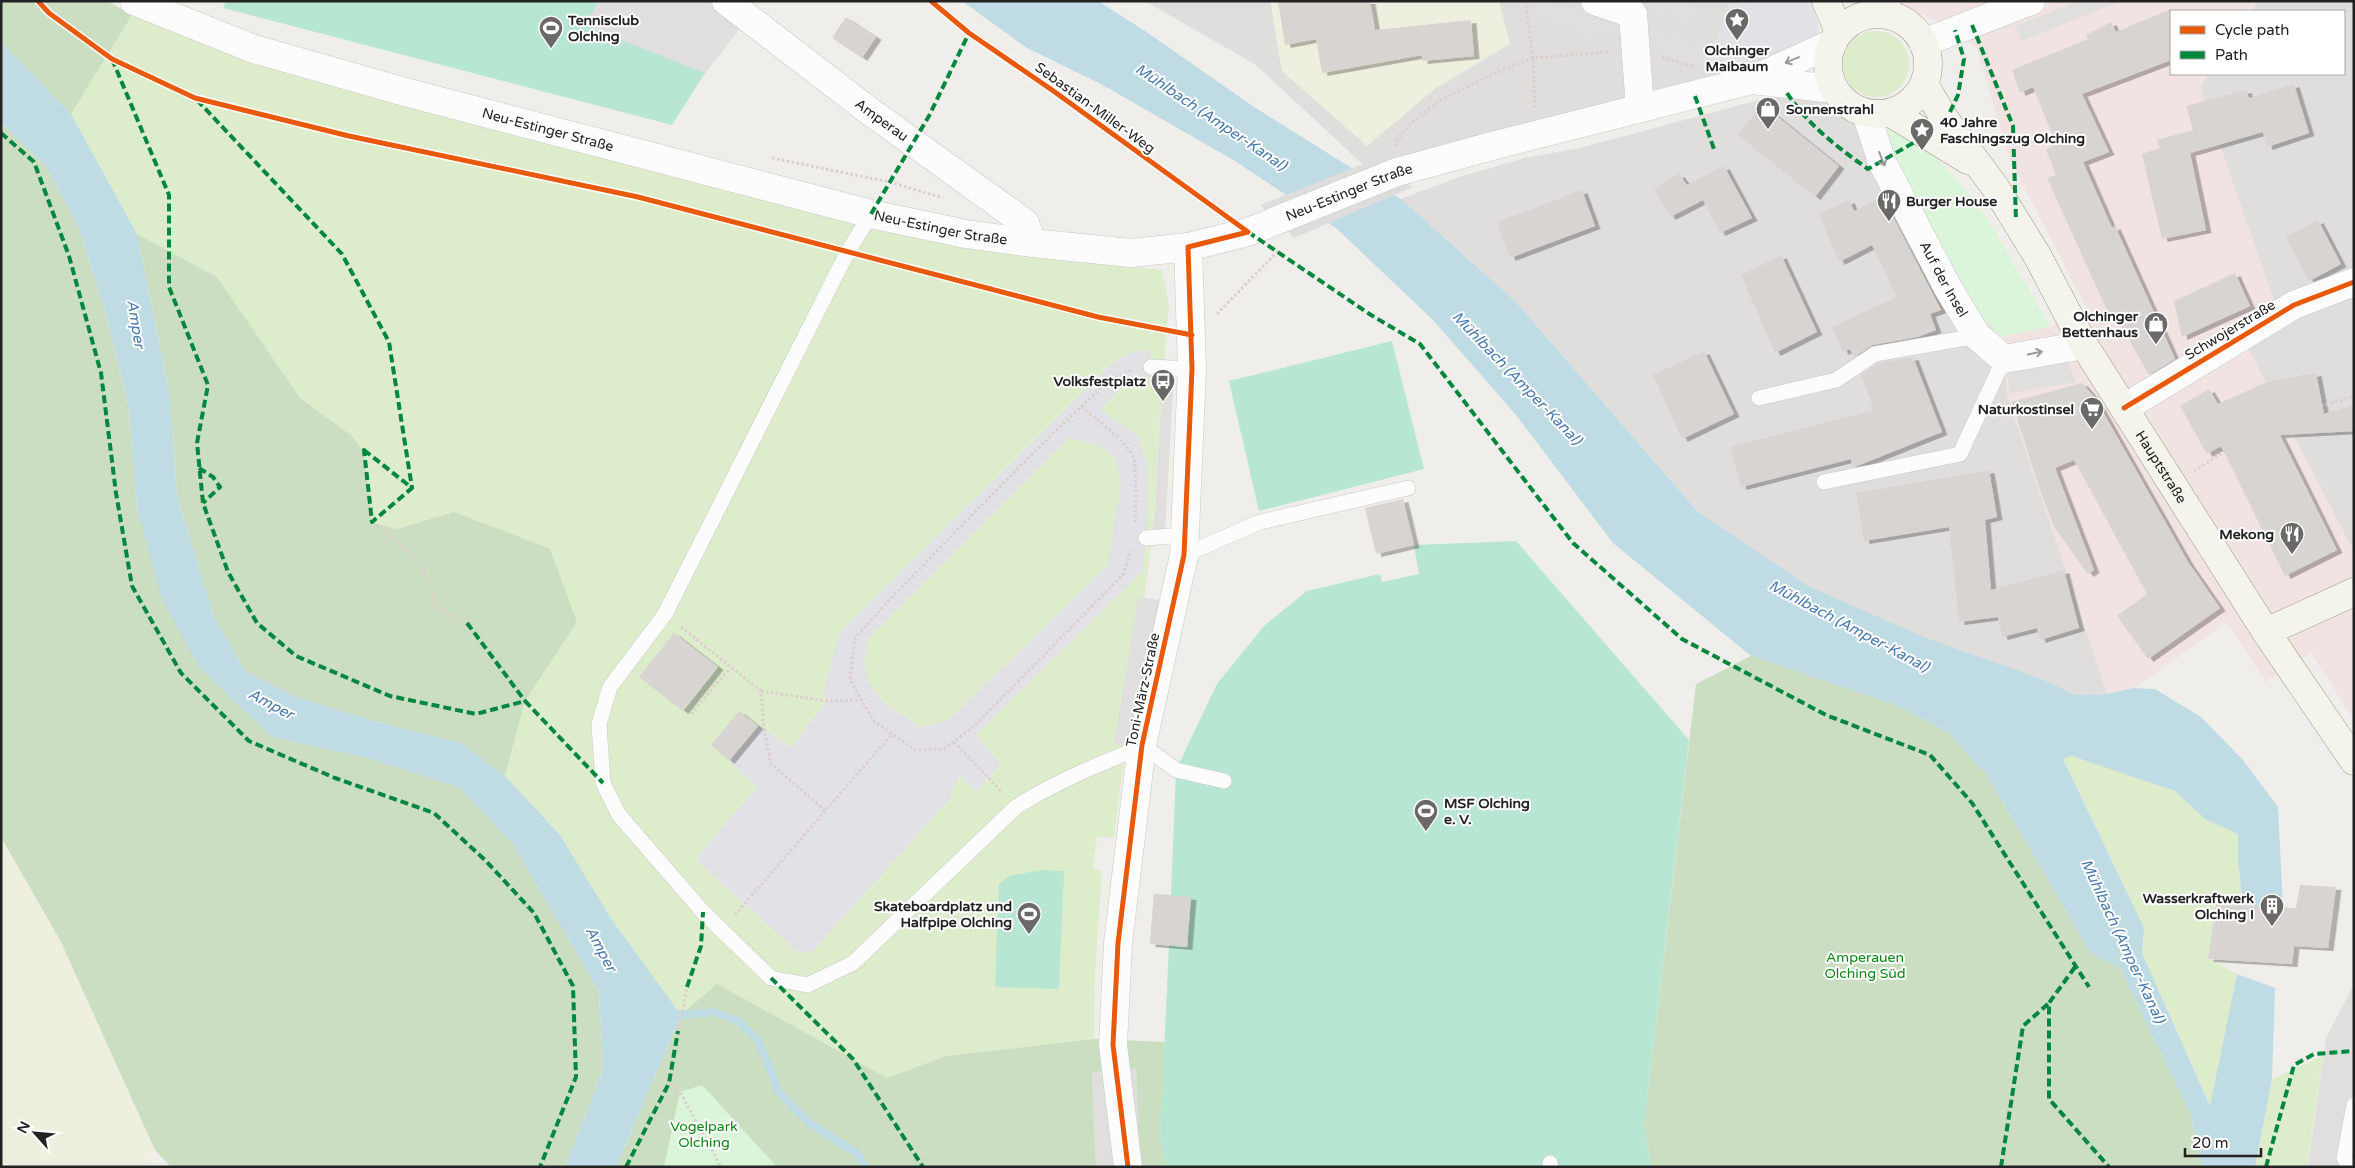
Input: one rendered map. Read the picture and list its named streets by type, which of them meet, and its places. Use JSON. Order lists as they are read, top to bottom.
{
  "streets": {
    "street": [
      "Amperau",
      "Neu-Estinger Straße",
      "Auf der Insel",
      "Schwojerstraße",
      "Hauptstraße",
      "Toni-März-Straße"
    ],
    "cycle path": ["Sebastian-Miller-Weg"]
  },
  "crossings": [
    ["Sebastian-Miller-Weg", "Neu-Estinger Straße"],
    ["Amperau", "Neu-Estinger Straße"],
    ["Neu-Estinger Straße", "Auf der Insel"],
    ["Neu-Estinger Straße", "Hauptstraße"],
    ["Neu-Estinger Straße", "Toni-März-Straße"],
    ["Auf der Insel", "Hauptstraße"],
    ["Schwojerstraße", "Hauptstraße"]
  ],
  "one_way": ["Auf der Insel"],
  "water": ["Mühlbach (Amper-Kanal)", "Amper"],
  "parks": ["Amperauen Olching Süd", "Vogelpark Olching"],
  "places": {
    "place": ["Olchinger Maibaum", "40 Jahre Faschingszug Olching"],
    "sports": ["Tennisclub Olching", "MSF Olching e. V.", "Skateboardplatz und Halfpipe Olching"],
    "shop": ["Sonnenstrahl", "Olchinger Bettenhaus"],
    "restaurant": ["Burger House", "Mekong"],
    "bus stop": ["Volksfestplatz"],
    "supermarket": ["Naturkostinsel"],
    "building": ["Wasserkraftwerk Olching I"]
  },
  "legend": ["Cycle path", "Path"],
  "scale_bar": "20 m",
  "north": "top left"
}
